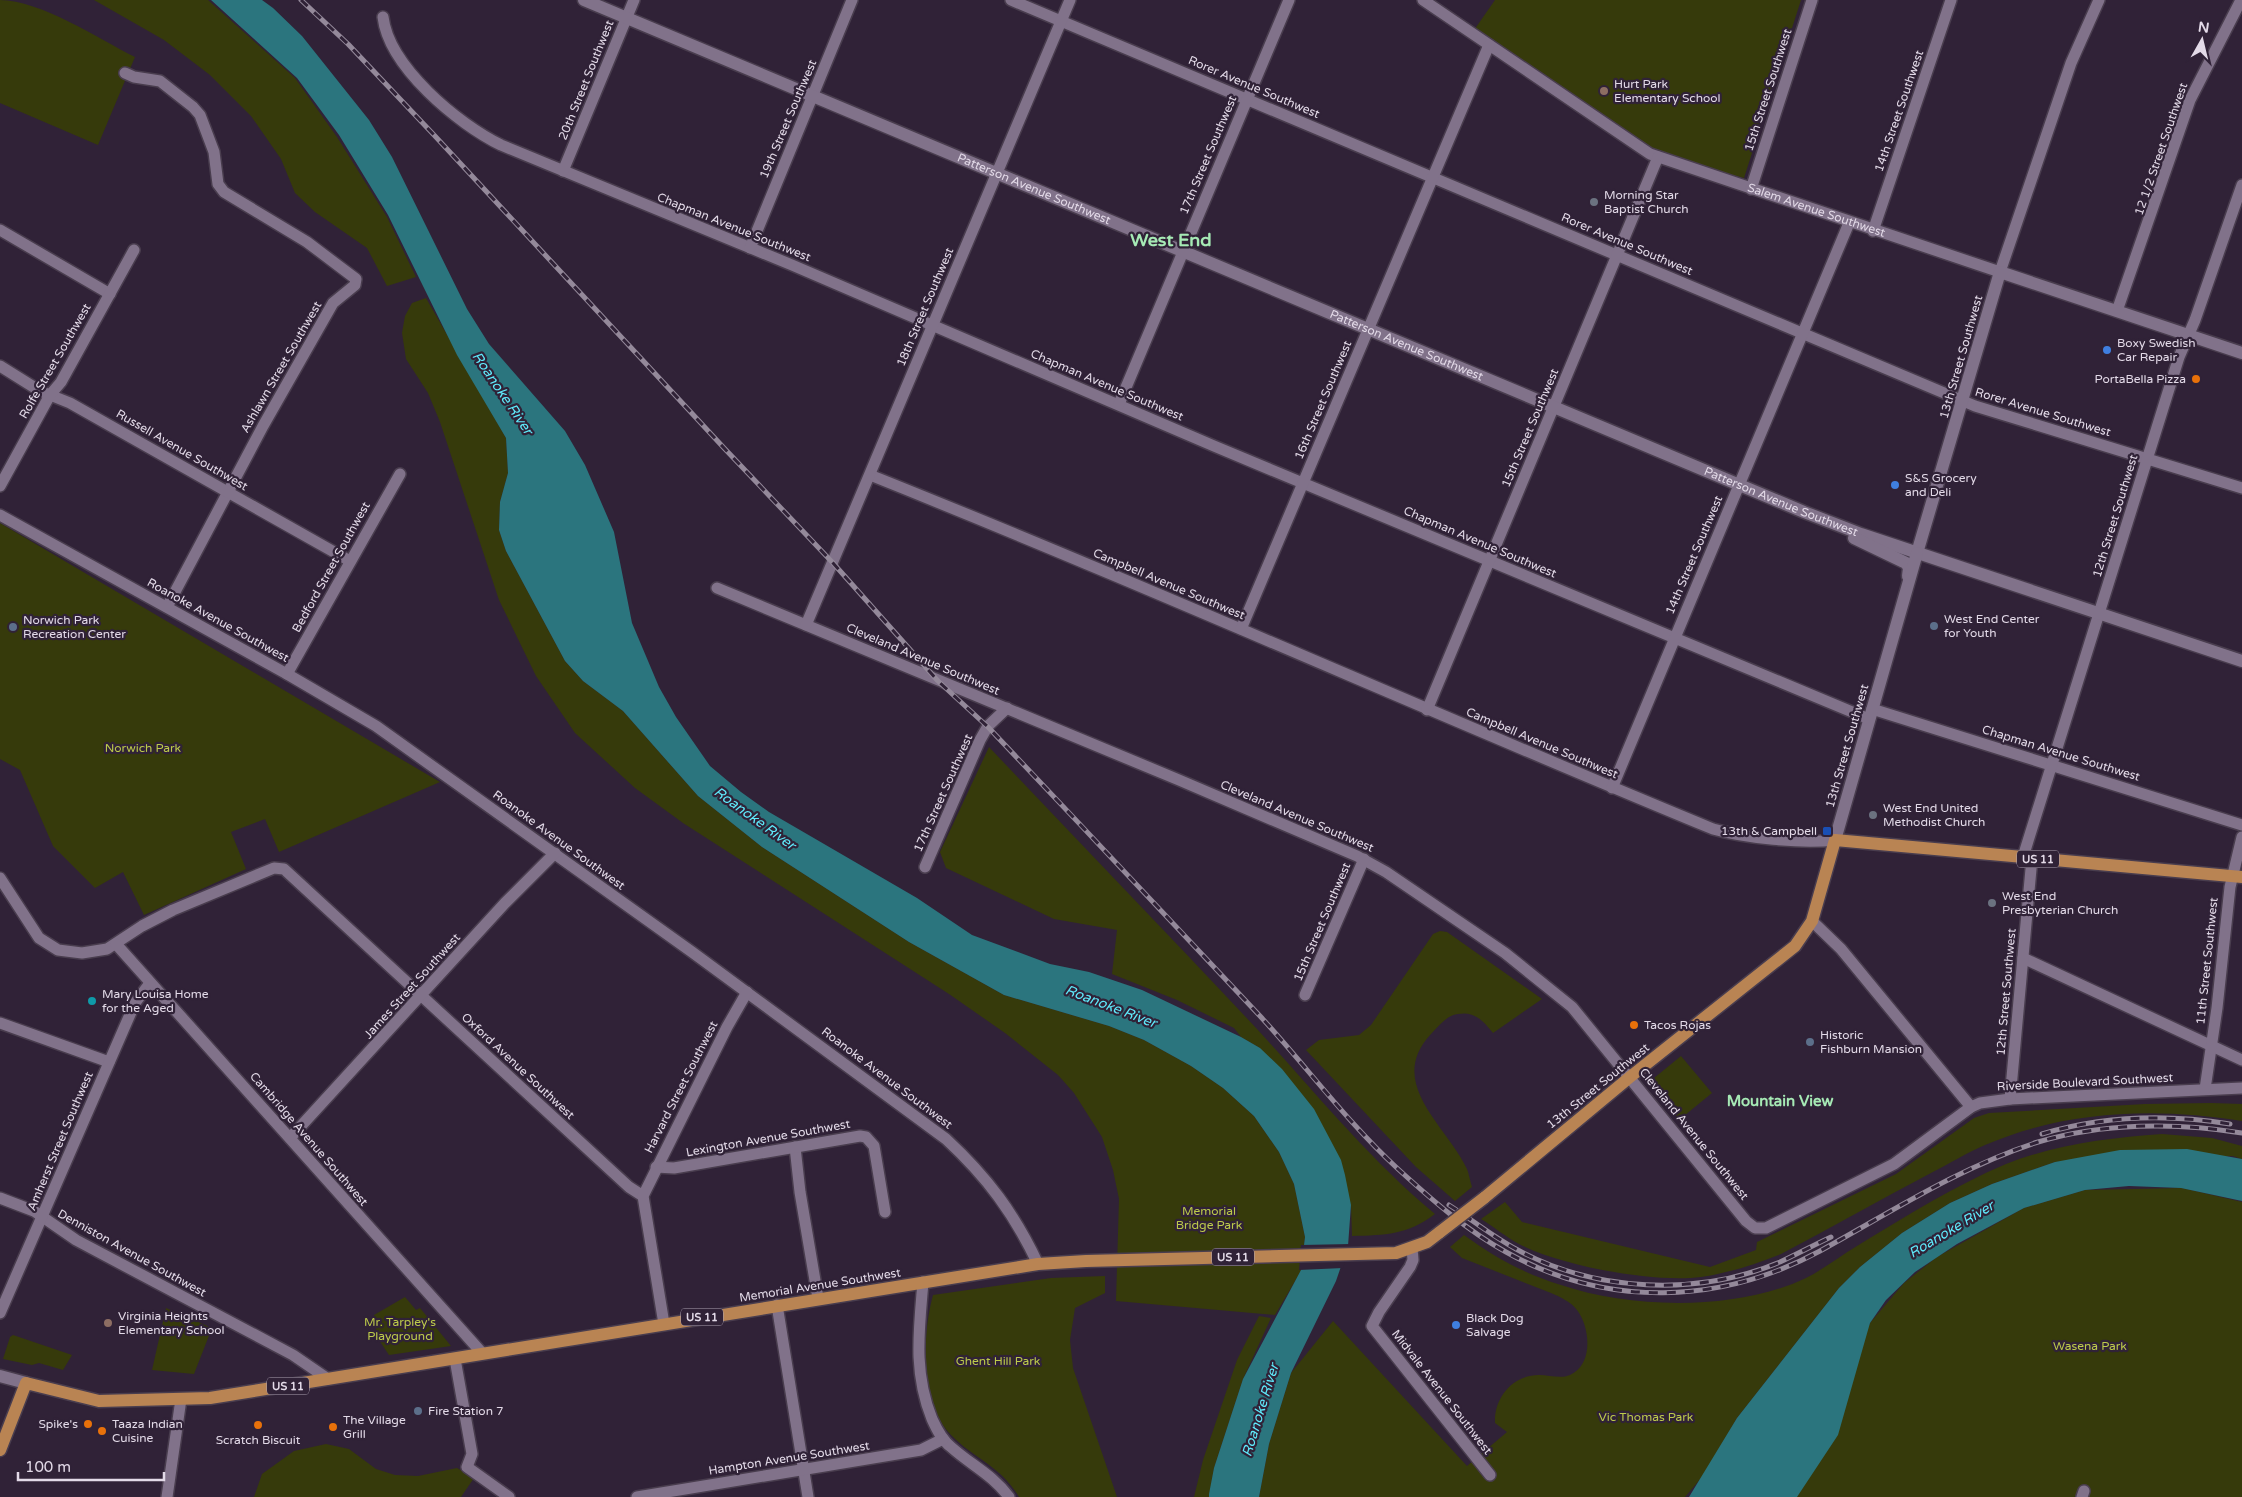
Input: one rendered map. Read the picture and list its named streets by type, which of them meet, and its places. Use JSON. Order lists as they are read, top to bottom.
{
  "streets": {
    "main road": [
      "Patterson Avenue Southwest",
      "Salem Avenue Southwest",
      "13th Street Southwest",
      "Campbell Avenue Southwest",
      "US 11",
      "Memorial Avenue Southwest"
    ],
    "street": [
      "20th Street Southwest",
      "Rorer Avenue Southwest",
      "15th Street Southwest",
      "14th Street Southwest",
      "19th Street Southwest",
      "12 1/2 Street Southwest",
      "17th Street Southwest",
      "Chapman Avenue Southwest",
      "18th Street Southwest",
      "Rolfe Street Southwest",
      "Ashlawn Street Southwest",
      "16th Street Southwest",
      "Russell Avenue Southwest",
      "12th Street Southwest",
      "Bedford Street Southwest",
      "Roanoke Avenue Southwest",
      "Cleveland Avenue Southwest",
      "11th Street Southwest",
      "James Street Southwest",
      "Oxford Avenue Southwest",
      "Riverside Boulevard Southwest",
      "Harvard Street Southwest",
      "Lexington Avenue Southwest",
      "Cambridge Avenue Southwest",
      "Amherst Street Southwest",
      "Denniston Avenue Southwest",
      "Midvale Avenue Southwest",
      "Hampton Avenue Southwest"
    ]
  },
  "crossings": [
    ["20th Street Southwest", "Patterson Avenue Southwest"],
    ["20th Street Southwest", "Chapman Avenue Southwest"],
    ["Rorer Avenue Southwest", "15th Street Southwest"],
    ["Rorer Avenue Southwest", "14th Street Southwest"],
    ["Rorer Avenue Southwest", "17th Street Southwest"],
    ["Rorer Avenue Southwest", "18th Street Southwest"],
    ["Rorer Avenue Southwest", "13th Street Southwest"],
    ["Rorer Avenue Southwest", "16th Street Southwest"],
    ["Rorer Avenue Southwest", "12th Street Southwest"],
    ["15th Street Southwest", "Patterson Avenue Southwest"],
    ["15th Street Southwest", "Salem Avenue Southwest"],
    ["15th Street Southwest", "Chapman Avenue Southwest"],
    ["15th Street Southwest", "Campbell Avenue Southwest"],
    ["15th Street Southwest", "Cleveland Avenue Southwest"],
    ["14th Street Southwest", "Patterson Avenue Southwest"],
    ["14th Street Southwest", "Salem Avenue Southwest"],
    ["14th Street Southwest", "Chapman Avenue Southwest"],
    ["14th Street Southwest", "Campbell Avenue Southwest"],
    ["19th Street Southwest", "Patterson Avenue Southwest"],
    ["19th Street Southwest", "Chapman Avenue Southwest"],
    ["12 1/2 Street Southwest", "Salem Avenue Southwest"],
    ["17th Street Southwest", "Patterson Avenue Southwest"],
    ["17th Street Southwest", "Chapman Avenue Southwest"],
    ["17th Street Southwest", "Cleveland Avenue Southwest"],
    ["Patterson Avenue Southwest", "18th Street Southwest"],
    ["Patterson Avenue Southwest", "13th Street Southwest"],
    ["Patterson Avenue Southwest", "16th Street Southwest"],
    ["Patterson Avenue Southwest", "12th Street Southwest"],
    ["Salem Avenue Southwest", "13th Street Southwest"],
    ["Salem Avenue Southwest", "16th Street Southwest"],
    ["Salem Avenue Southwest", "12th Street Southwest"],
    ["Chapman Avenue Southwest", "18th Street Southwest"],
    ["Chapman Avenue Southwest", "13th Street Southwest"],
    ["Chapman Avenue Southwest", "16th Street Southwest"],
    ["Chapman Avenue Southwest", "12th Street Southwest"],
    ["18th Street Southwest", "Campbell Avenue Southwest"],
    ["18th Street Southwest", "Cleveland Avenue Southwest"],
    ["13th Street Southwest", "Campbell Avenue Southwest"],
    ["13th Street Southwest", "Cleveland Avenue Southwest"],
    ["13th Street Southwest", "Memorial Avenue Southwest"],
    ["13th Street Southwest", "Midvale Avenue Southwest"],
    ["Rolfe Street Southwest", "Russell Avenue Southwest"],
    ["Ashlawn Street Southwest", "Russell Avenue Southwest"],
    ["Ashlawn Street Southwest", "Roanoke Avenue Southwest"],
    ["16th Street Southwest", "Campbell Avenue Southwest"],
    ["Russell Avenue Southwest", "Bedford Street Southwest"],
    ["12th Street Southwest", "Campbell Avenue Southwest"],
    ["12th Street Southwest", "Riverside Boulevard Southwest"],
    ["Bedford Street Southwest", "Roanoke Avenue Southwest"],
    ["Campbell Avenue Southwest", "11th Street Southwest"],
    ["Roanoke Avenue Southwest", "James Street Southwest"],
    ["Roanoke Avenue Southwest", "Harvard Street Southwest"],
    ["Roanoke Avenue Southwest", "Memorial Avenue Southwest"],
    ["Cleveland Avenue Southwest", "Riverside Boulevard Southwest"],
    ["11th Street Southwest", "Riverside Boulevard Southwest"],
    ["James Street Southwest", "Oxford Avenue Southwest"],
    ["James Street Southwest", "Cambridge Avenue Southwest"],
    ["Oxford Avenue Southwest", "Harvard Street Southwest"],
    ["Oxford Avenue Southwest", "Cambridge Avenue Southwest"],
    ["Harvard Street Southwest", "Lexington Avenue Southwest"],
    ["Cambridge Avenue Southwest", "Amherst Street Southwest"],
    ["Cambridge Avenue Southwest", "Memorial Avenue Southwest"],
    ["Amherst Street Southwest", "Denniston Avenue Southwest"],
    ["Denniston Avenue Southwest", "Memorial Avenue Southwest"],
    ["Memorial Avenue Southwest", "Midvale Avenue Southwest"]
  ],
  "districts": ["West End", "Mountain View"],
  "water": ["Roanoke River"],
  "parks": [
    "Norwich Park",
    "Memorial Bridge Park",
    "Mr. Tarpley's Playground",
    "Wasena Park",
    "Ghent Hill Park",
    "Vic Thomas Park"
  ],
  "places": {
    "other": [
      "Hurt Park Elementary School",
      "Morning Star Baptist Church",
      "Boxy Swedish Car Repair",
      "PortaBella Pizza",
      "S&S Grocery and Deli",
      "West End Center for Youth",
      "Norwich Park Recreation Center",
      "West End United Methodist Church",
      "West End Presbyterian Church",
      "Mary Louisa Home for the Aged",
      "Tacos Rojas",
      "Historic Fishburn Mansion",
      "Virginia Heights Elementary School",
      "Black Dog Salvage",
      "Fire Station 7",
      "Spike's",
      "Scratch Biscuit",
      "The Village Grill",
      "Taaza Indian Cuisine"
    ],
    "transit": ["13th & Campbell"]
  },
  "scale_bar": "100 m",
  "north": "top"
}
